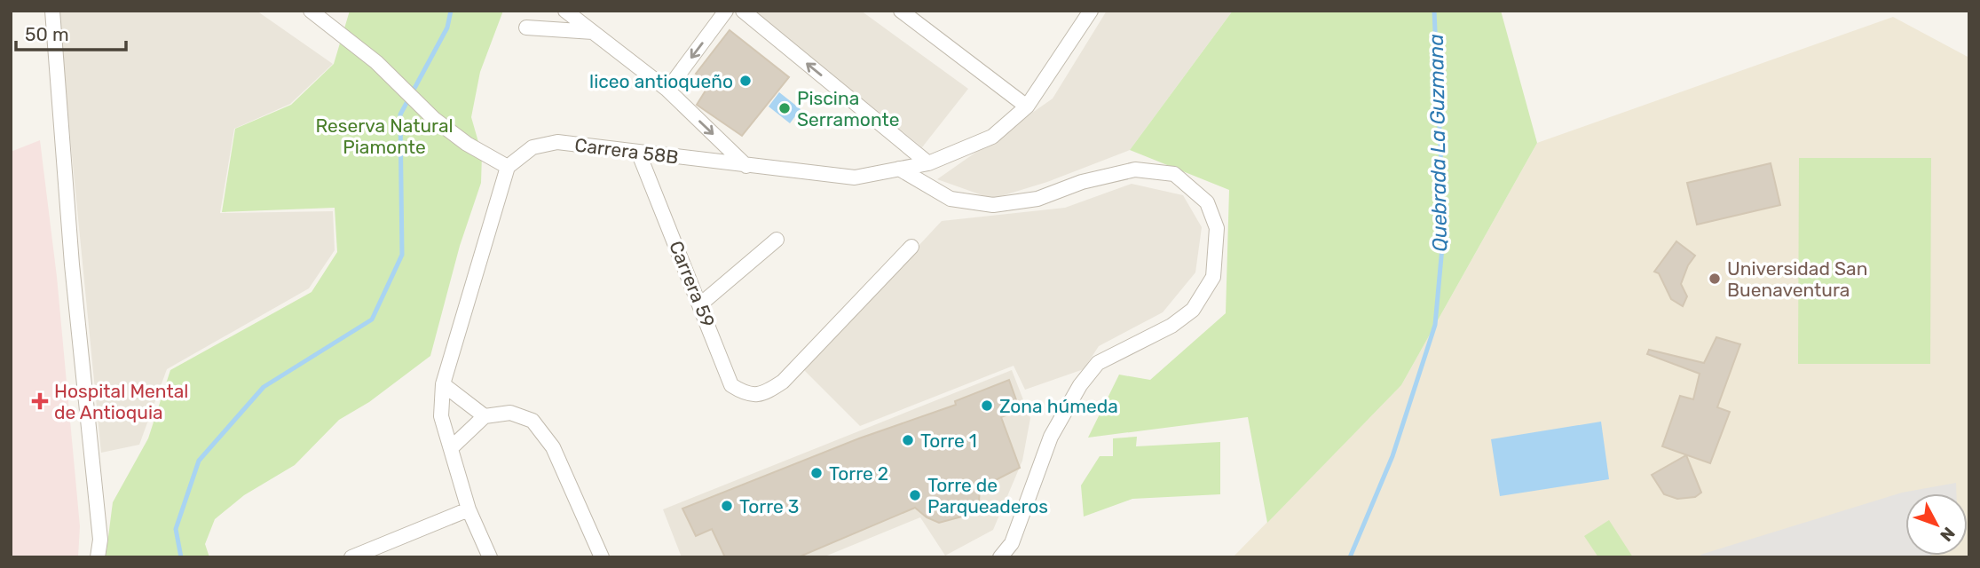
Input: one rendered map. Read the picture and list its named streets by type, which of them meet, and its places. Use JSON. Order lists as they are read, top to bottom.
{
  "streets": {
    "street": ["Carrera 58B", "Carrera 59"]
  },
  "crossings": [
    ["Carrera 58B", "Carrera 59"]
  ],
  "water": ["Quebrada La Guzmana"],
  "parks": ["Reserva Natural Piamonte"],
  "places": {
    "other": [
      "liceo antioqueño",
      "Piscina Serramonte",
      "Universidad San Buenaventura",
      "Zona húmeda",
      "Torre 1",
      "Torre 2",
      "Torre de Parqueaderos",
      "Torre 3"
    ],
    "health": ["Hospital Mental de Antioquia"]
  },
  "scale_bar": "50 m",
  "north": "bottom right"
}
